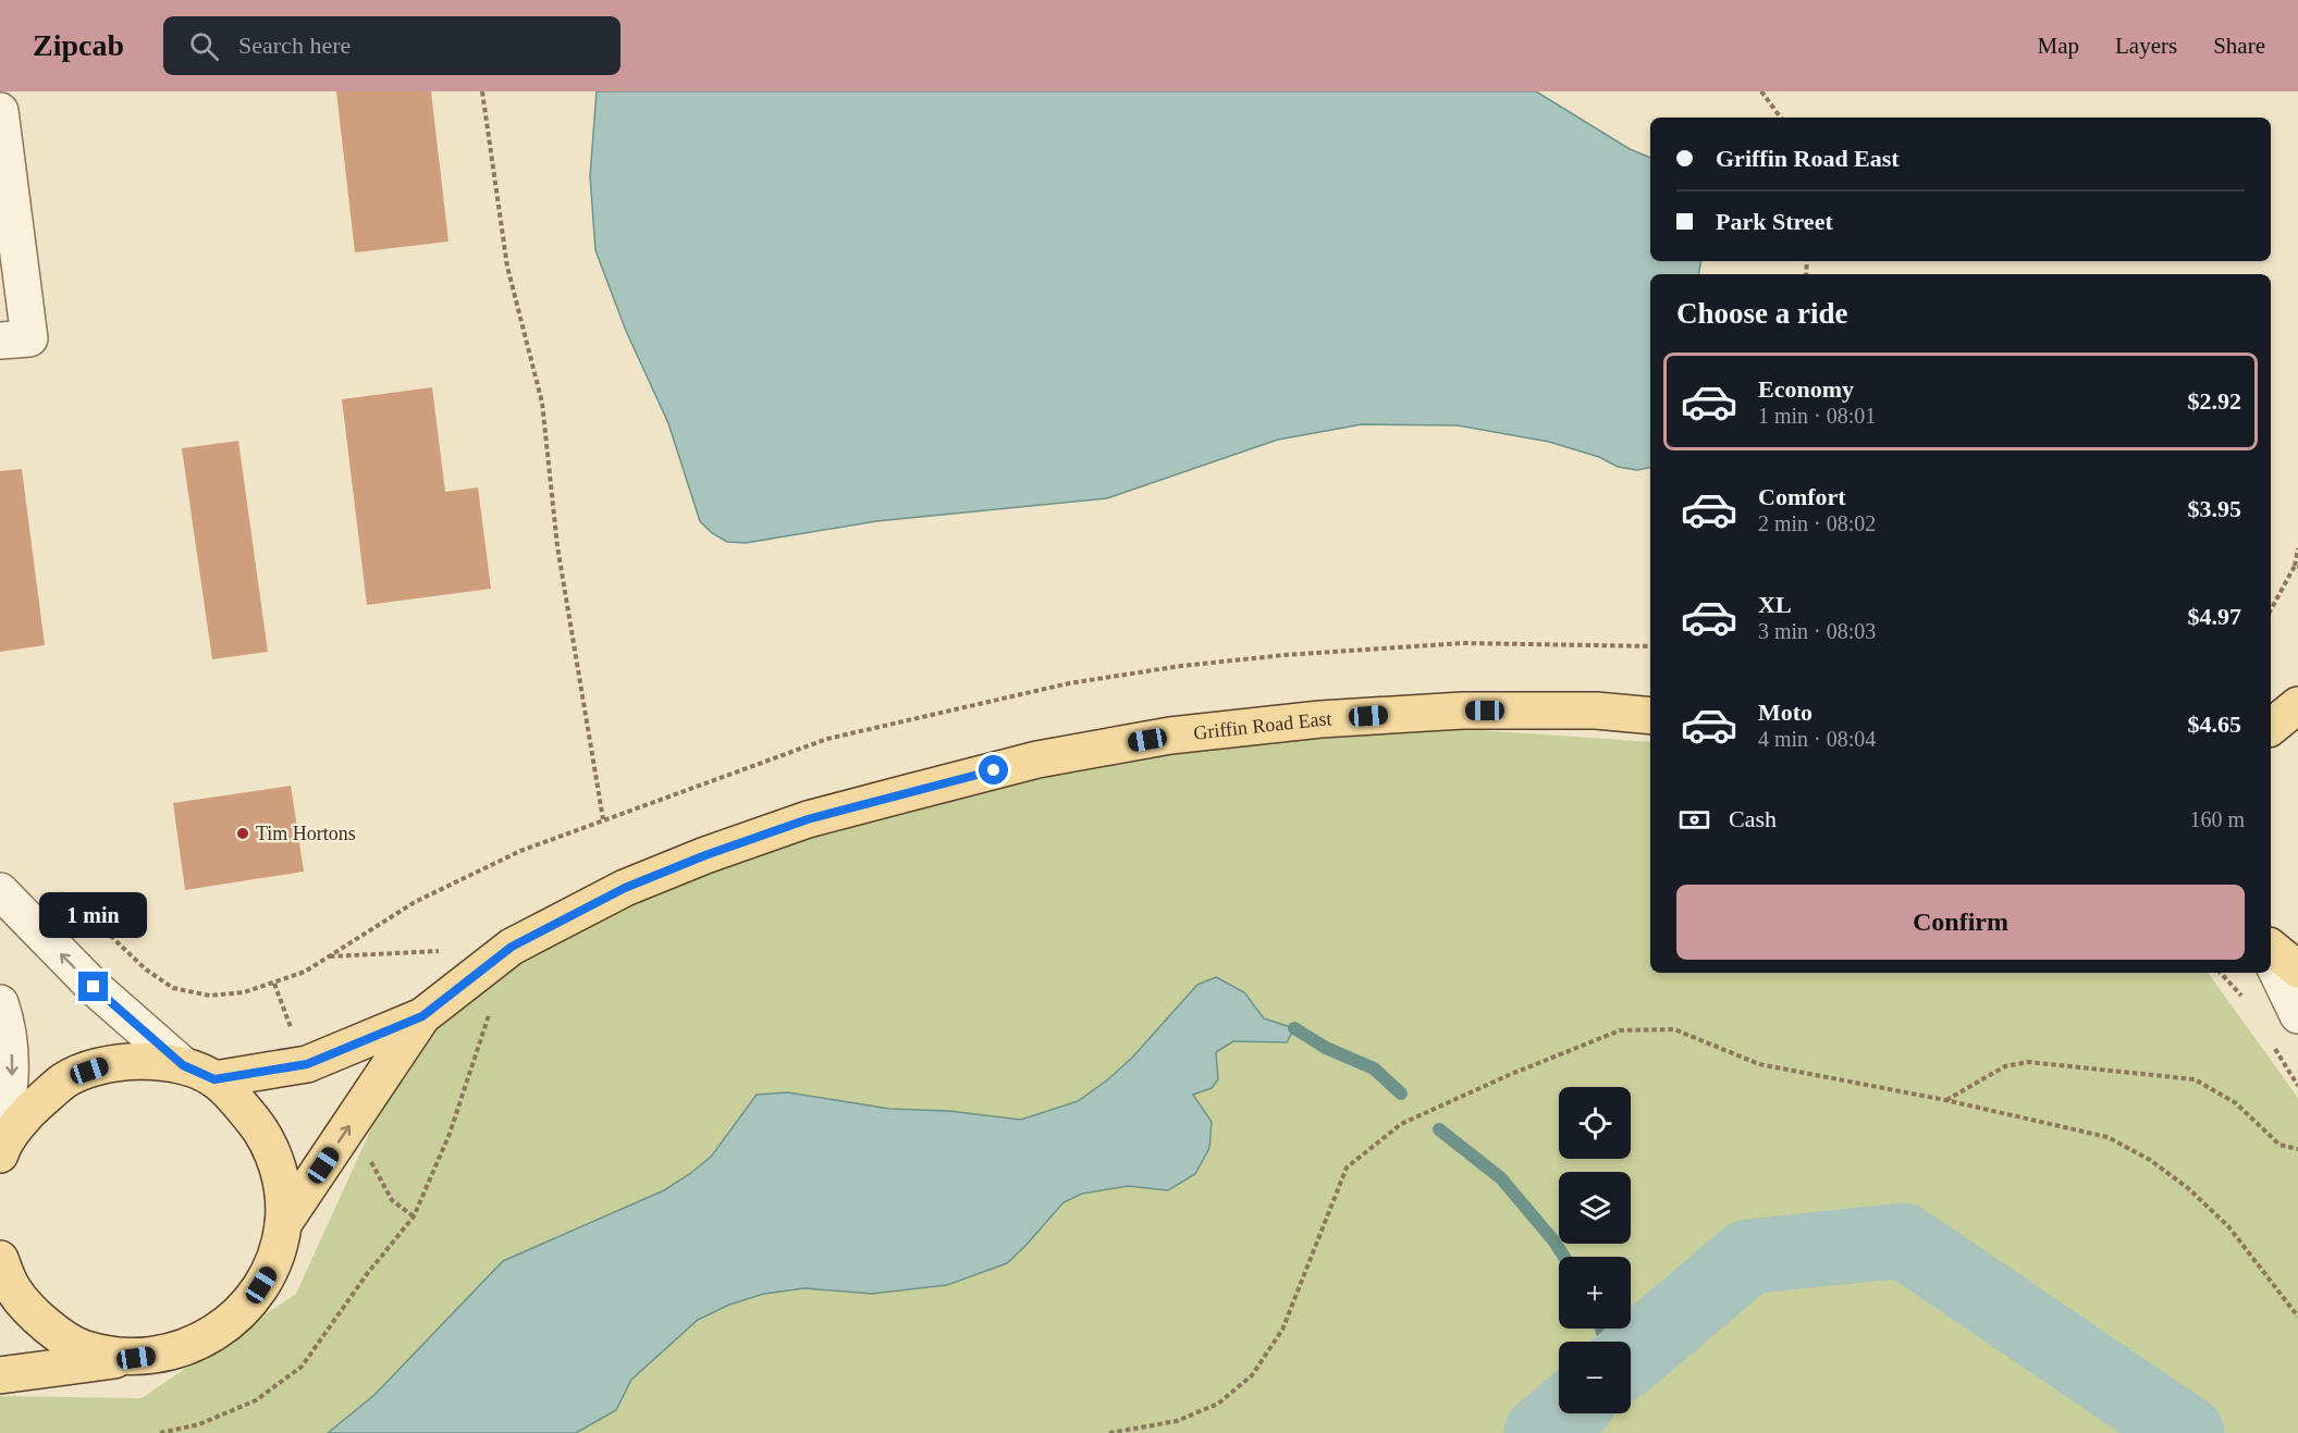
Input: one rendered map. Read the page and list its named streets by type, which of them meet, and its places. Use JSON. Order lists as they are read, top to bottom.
{
  "streets": {
    "main road": ["Griffin Road East"]
  },
  "places": ["Tim Hortons"],
  "page": {
    "header": "Zipcab",
    "search": "Search here",
    "nav": ["Map", "Layers", "Share"],
    "banner": ["Griffin Road East", "Park Street"],
    "heading": "Choose a ride",
    "list": [
      {
        "name": "Economy",
        "note": "1 min · 08:01",
        "value": "$2.92"
      },
      {
        "name": "Comfort",
        "note": "2 min · 08:02",
        "value": "$3.95"
      },
      {
        "name": "XL",
        "note": "3 min · 08:03",
        "value": "$4.97"
      },
      {
        "name": "Moto",
        "note": "4 min · 08:04",
        "value": "$4.65"
      }
    ],
    "pay": ["Cash", "160 m"],
    "buttons": "Confirm",
    "bubble": "1 min",
    "map_buttons": ["+", "−"]
  }
}
